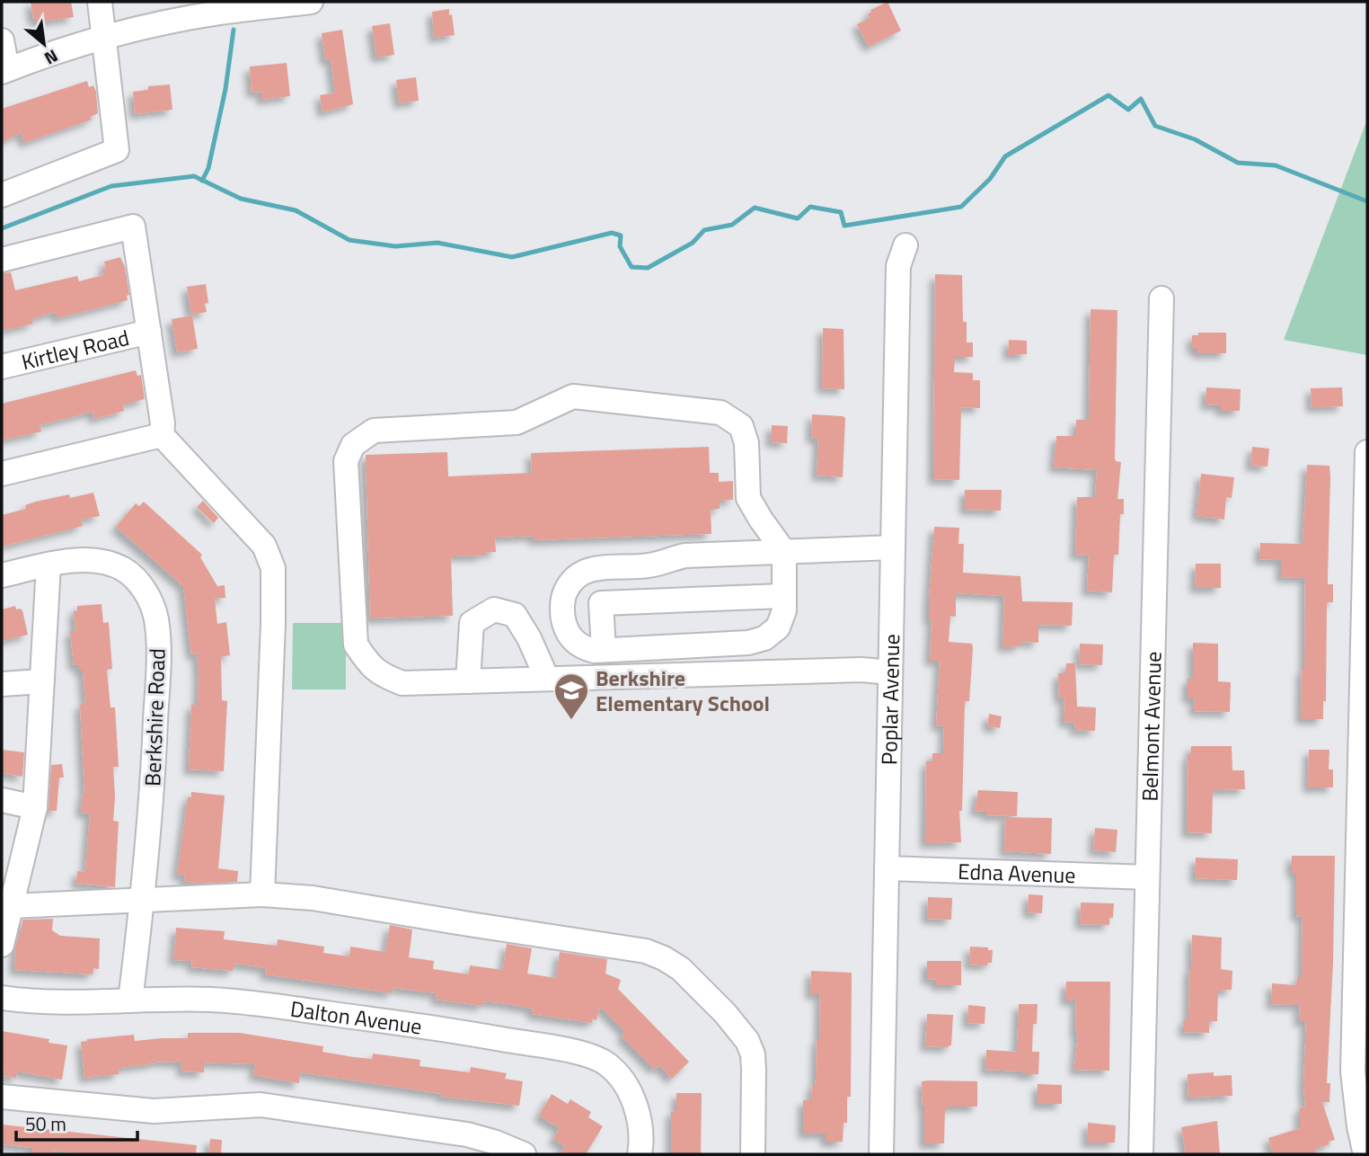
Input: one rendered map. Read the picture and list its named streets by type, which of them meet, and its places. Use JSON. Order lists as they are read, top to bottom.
{
  "streets": {
    "street": [
      "Kirtley Road",
      "Poplar Avenue",
      "Berkshire Road",
      "Belmont Avenue",
      "Edna Avenue",
      "Dalton Avenue"
    ]
  },
  "crossings": [
    ["Poplar Avenue", "Edna Avenue"],
    ["Berkshire Road", "Dalton Avenue"],
    ["Belmont Avenue", "Edna Avenue"]
  ],
  "places": {
    "school or university": ["Berkshire Elementary School"]
  },
  "scale_bar": "50 m",
  "north": "bottom right"
}
